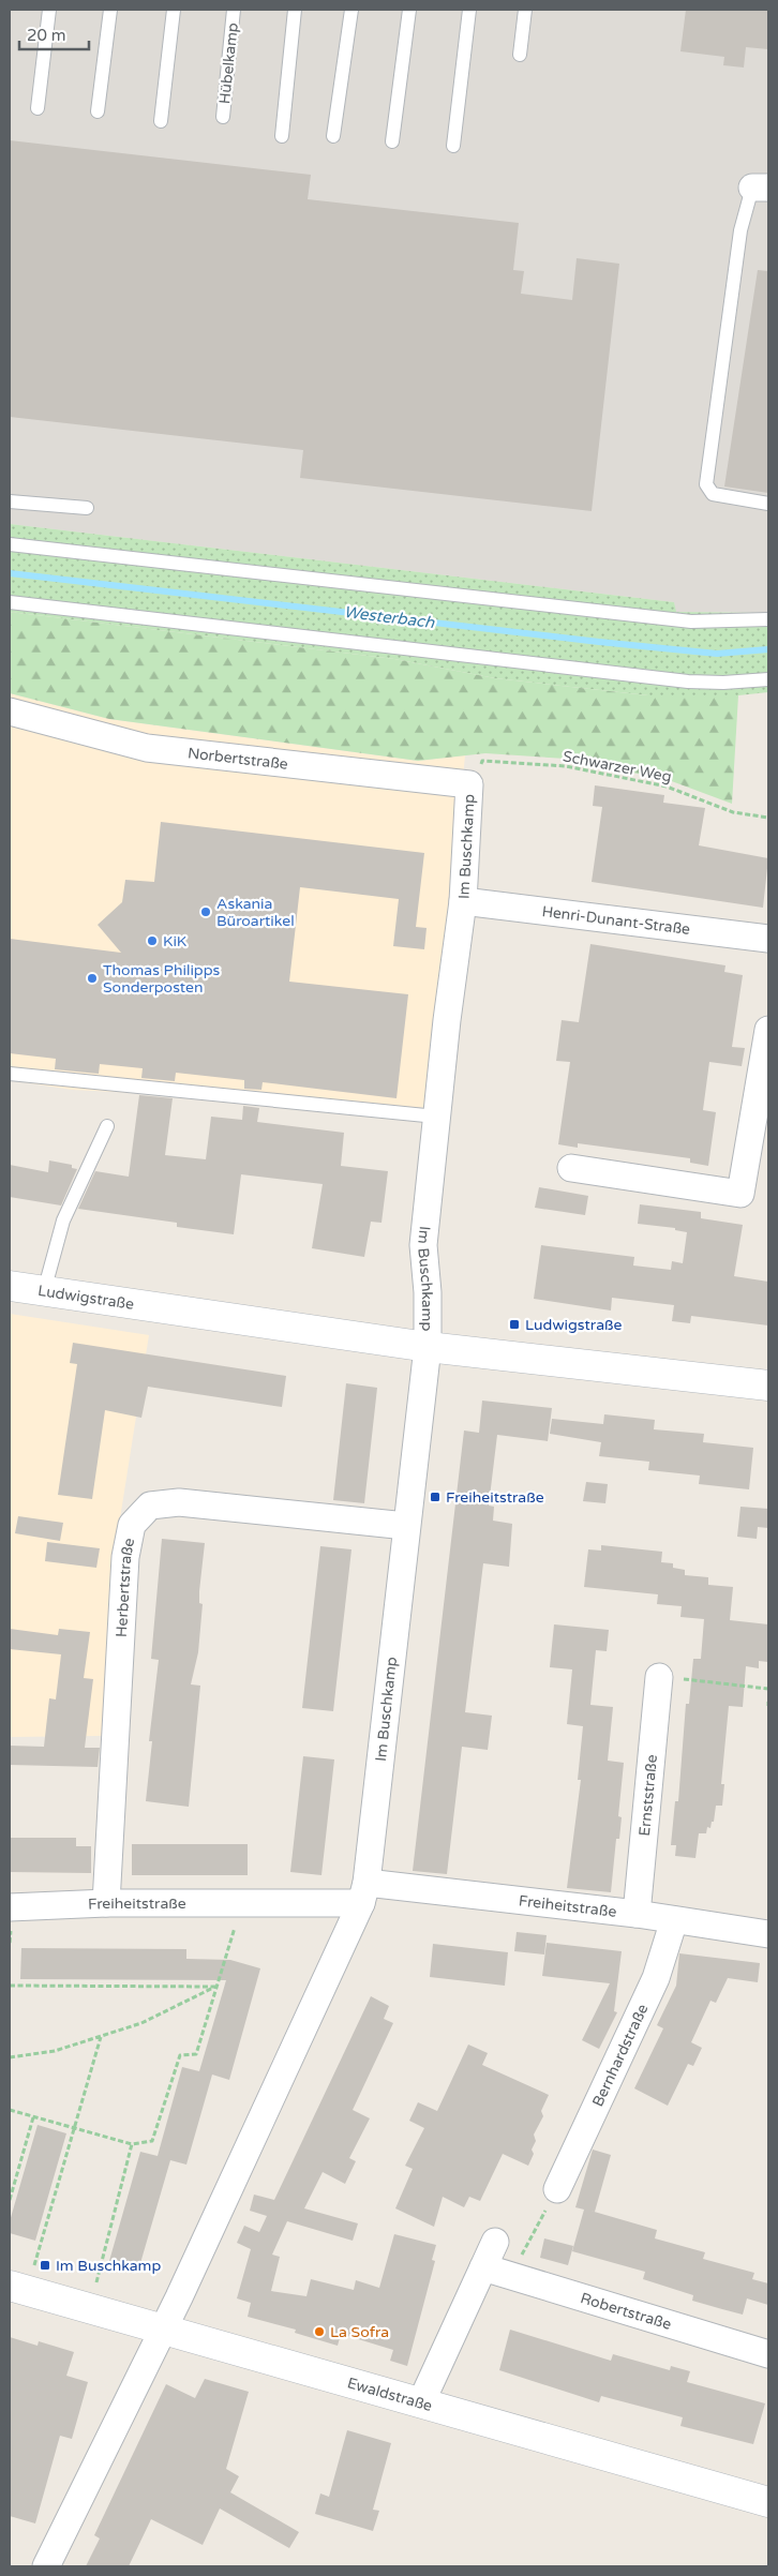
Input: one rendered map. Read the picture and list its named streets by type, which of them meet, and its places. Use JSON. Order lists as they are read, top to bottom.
{
  "streets": {
    "street": [
      "Norbertstraße",
      "Im Buschkamp",
      "Henri-Dunant-Straße",
      "Ludwigstraße",
      "Herbertstraße",
      "Ernststraße",
      "Freiheitstraße",
      "Bernhardstraße",
      "Robertstraße",
      "Ewaldstraße"
    ],
    "lane": ["Hübelkamp"],
    "path": ["Schwarzer Weg"]
  },
  "crossings": [
    ["Norbertstraße", "Schwarzer Weg"],
    ["Norbertstraße", "Im Buschkamp"],
    ["Schwarzer Weg", "Im Buschkamp"],
    ["Im Buschkamp", "Henri-Dunant-Straße"],
    ["Im Buschkamp", "Ludwigstraße"],
    ["Im Buschkamp", "Herbertstraße"],
    ["Im Buschkamp", "Freiheitstraße"],
    ["Im Buschkamp", "Ewaldstraße"],
    ["Herbertstraße", "Freiheitstraße"],
    ["Ernststraße", "Freiheitstraße"],
    ["Freiheitstraße", "Bernhardstraße"]
  ],
  "water": ["Westerbach"],
  "places": {
    "other": [
      "Askania Büroartikel",
      "KiK",
      "Thomas Philipps Sonderposten",
      "La Sofra"
    ],
    "transit": ["Ludwigstraße", "Freiheitstraße", "Im Buschkamp"]
  },
  "scale_bar": "20 m"
}
